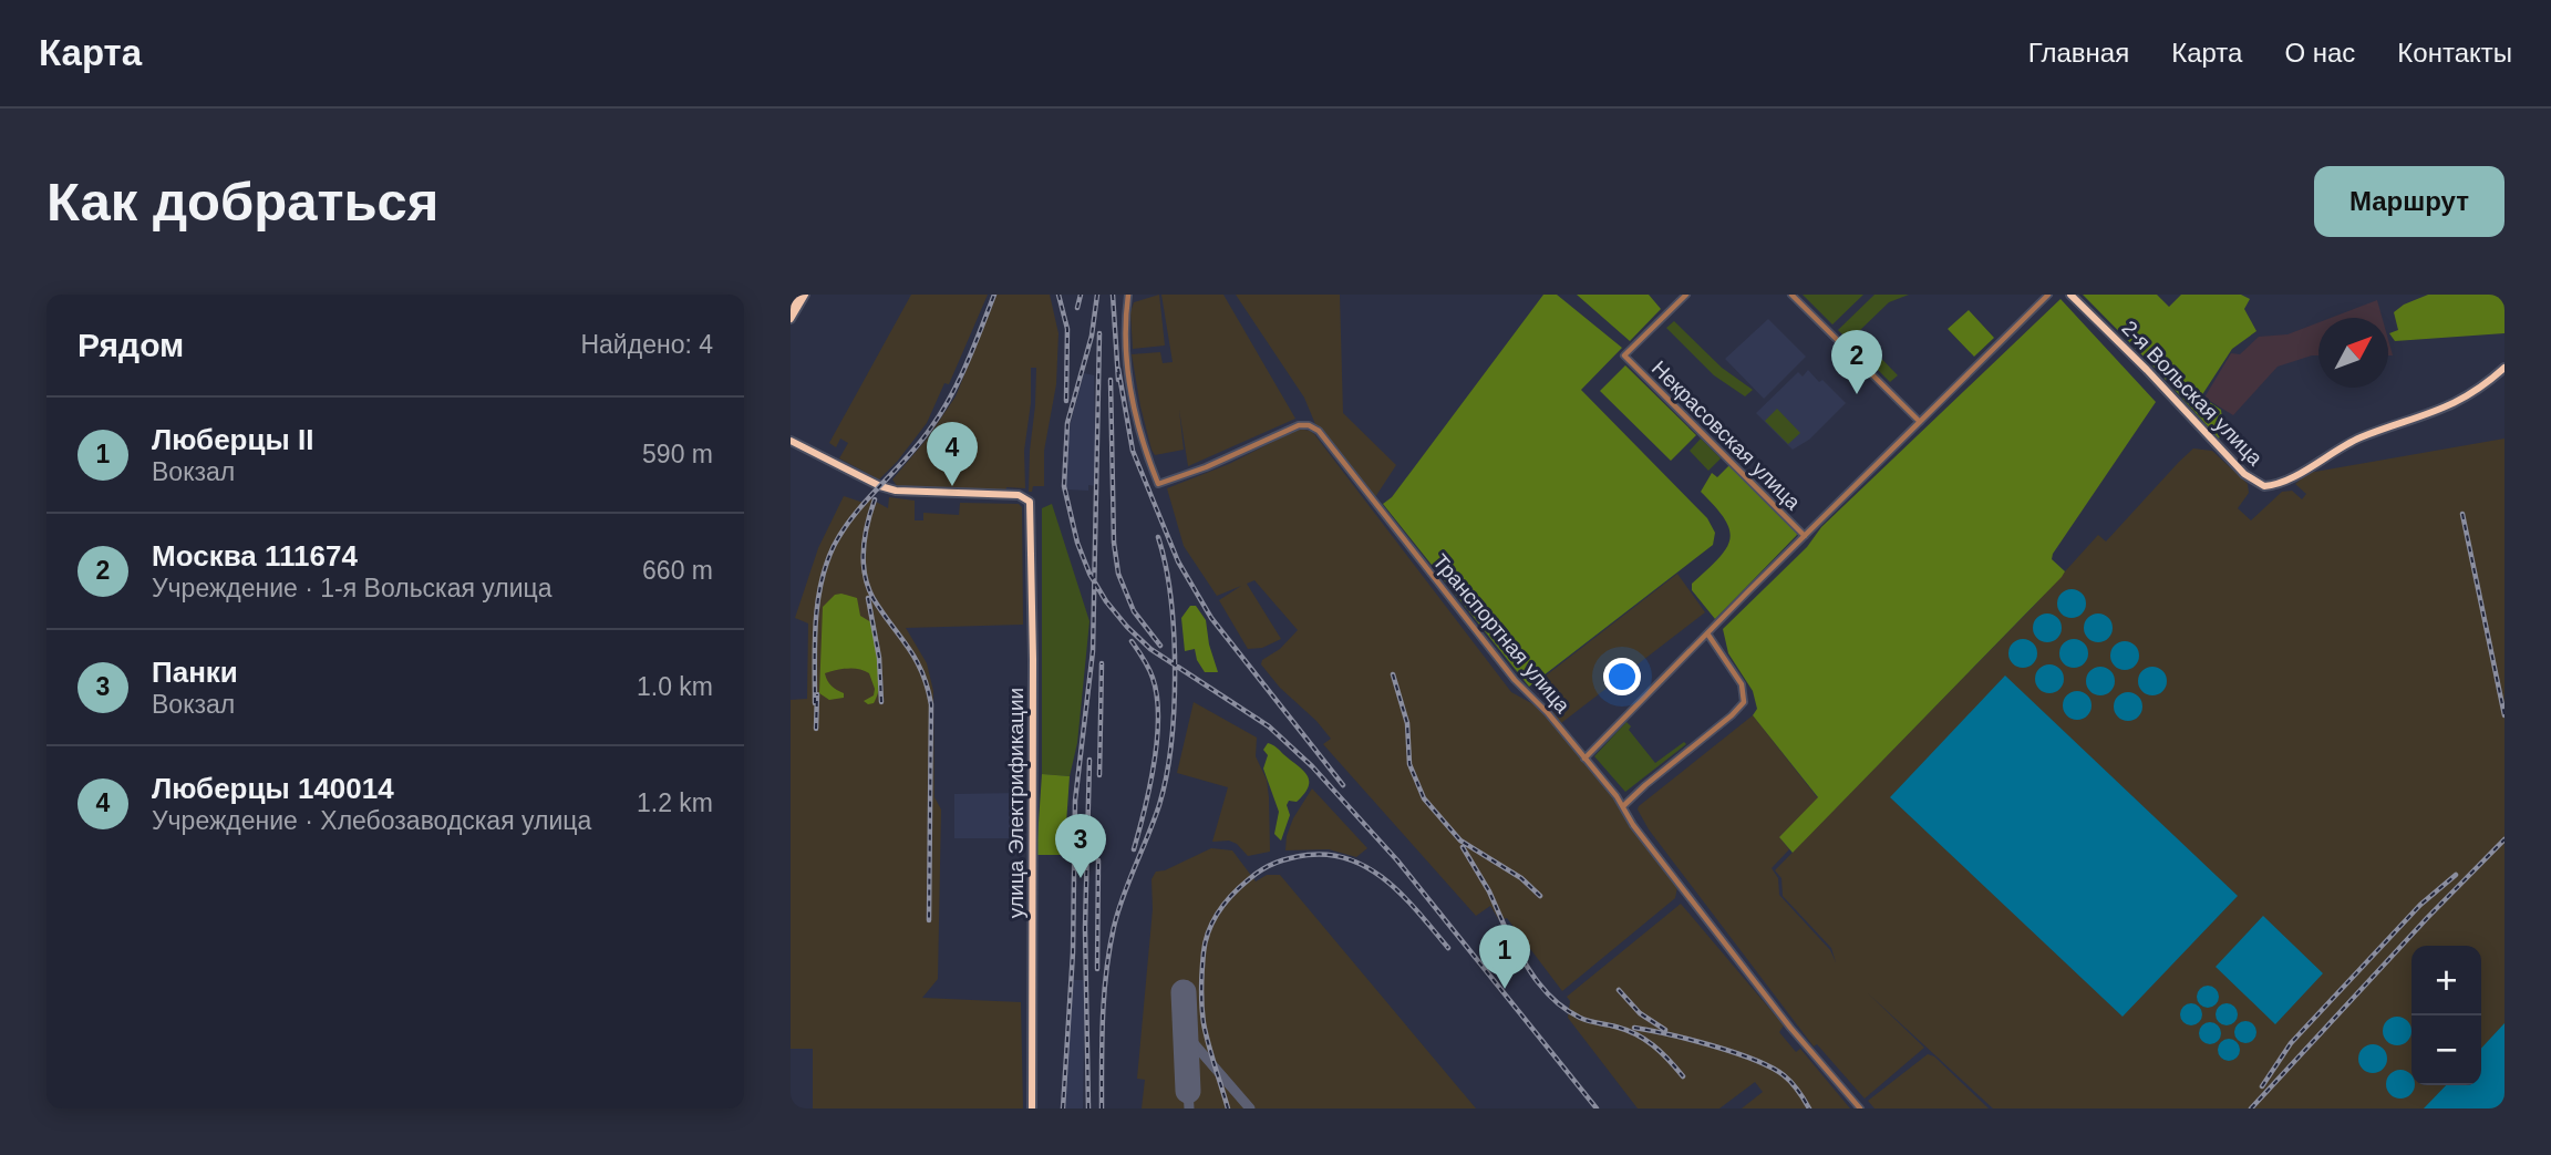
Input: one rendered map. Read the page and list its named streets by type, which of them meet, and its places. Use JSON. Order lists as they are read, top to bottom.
{
  "streets": {
    "main road": ["2-я Вольская улица", "улица Электрификации"],
    "street": ["Некрасовская улица", "Транспортная улица"]
  },
  "north": "top right",
  "page": {
    "header": "Карта",
    "nav": [
      "Главная",
      "Карта",
      "О нас",
      "Контакты"
    ],
    "buttons": "Маршрут",
    "title": "Как добраться",
    "heading": ["Рядом", "Найдено: 4"],
    "pins": [
      "2",
      "4",
      "3",
      "1"
    ],
    "list": [
      {
        "mark": "1",
        "name": "Люберцы II",
        "note": "Вокзал",
        "value": "590 m"
      },
      {
        "mark": "2",
        "name": "Москва 111674",
        "note": "Учреждение · 1-я Вольская улица",
        "value": "660 m"
      },
      {
        "mark": "3",
        "name": "Панки",
        "note": "Вокзал",
        "value": "1.0 km"
      },
      {
        "mark": "4",
        "name": "Люберцы 140014",
        "note": "Учреждение · Хлебозаводская улица",
        "value": "1.2 km"
      }
    ],
    "map_buttons": ["+", "−"]
  }
}
